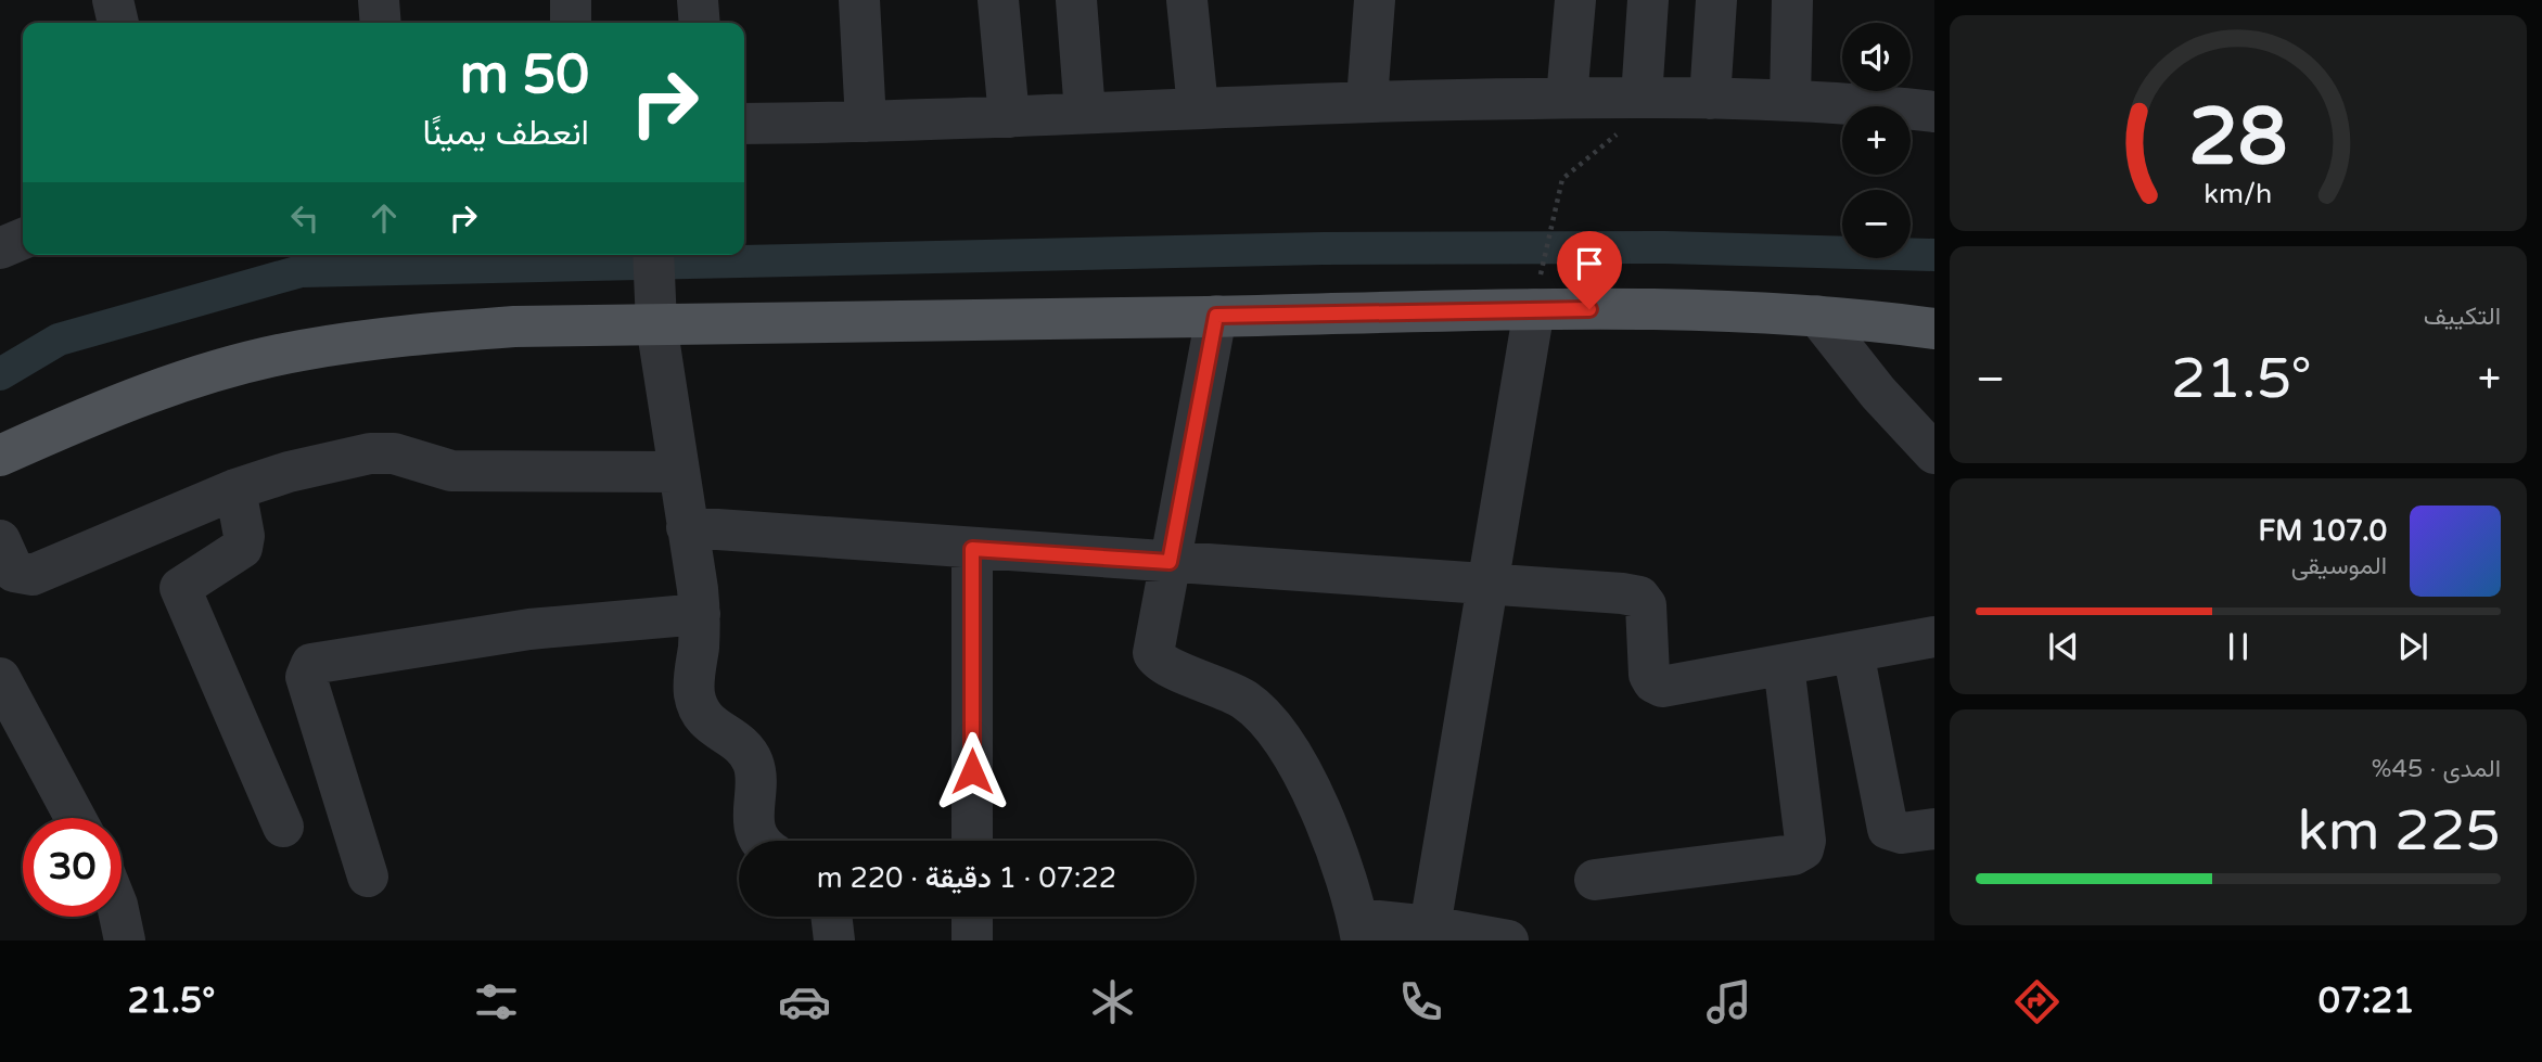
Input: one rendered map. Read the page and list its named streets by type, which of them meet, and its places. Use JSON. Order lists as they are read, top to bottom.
{
  "page": {
    "map_buttons": ["+", "−"],
    "turn": ["50 m", "انعطف يمينًا"],
    "tile": [
      "التكييف",
      ["المدى · 45%", "225 km"]
    ],
    "heat": ["−", "21.5°", "+"],
    "song": ["107.0 FM", "الموسيقى"],
    "limit": "30",
    "trip": "07:22 · 1 دقيقة · 220 m",
    "tabs": ["07:21", "21.5°"],
    "gauge": ["28", "km/h"]
  }
}
